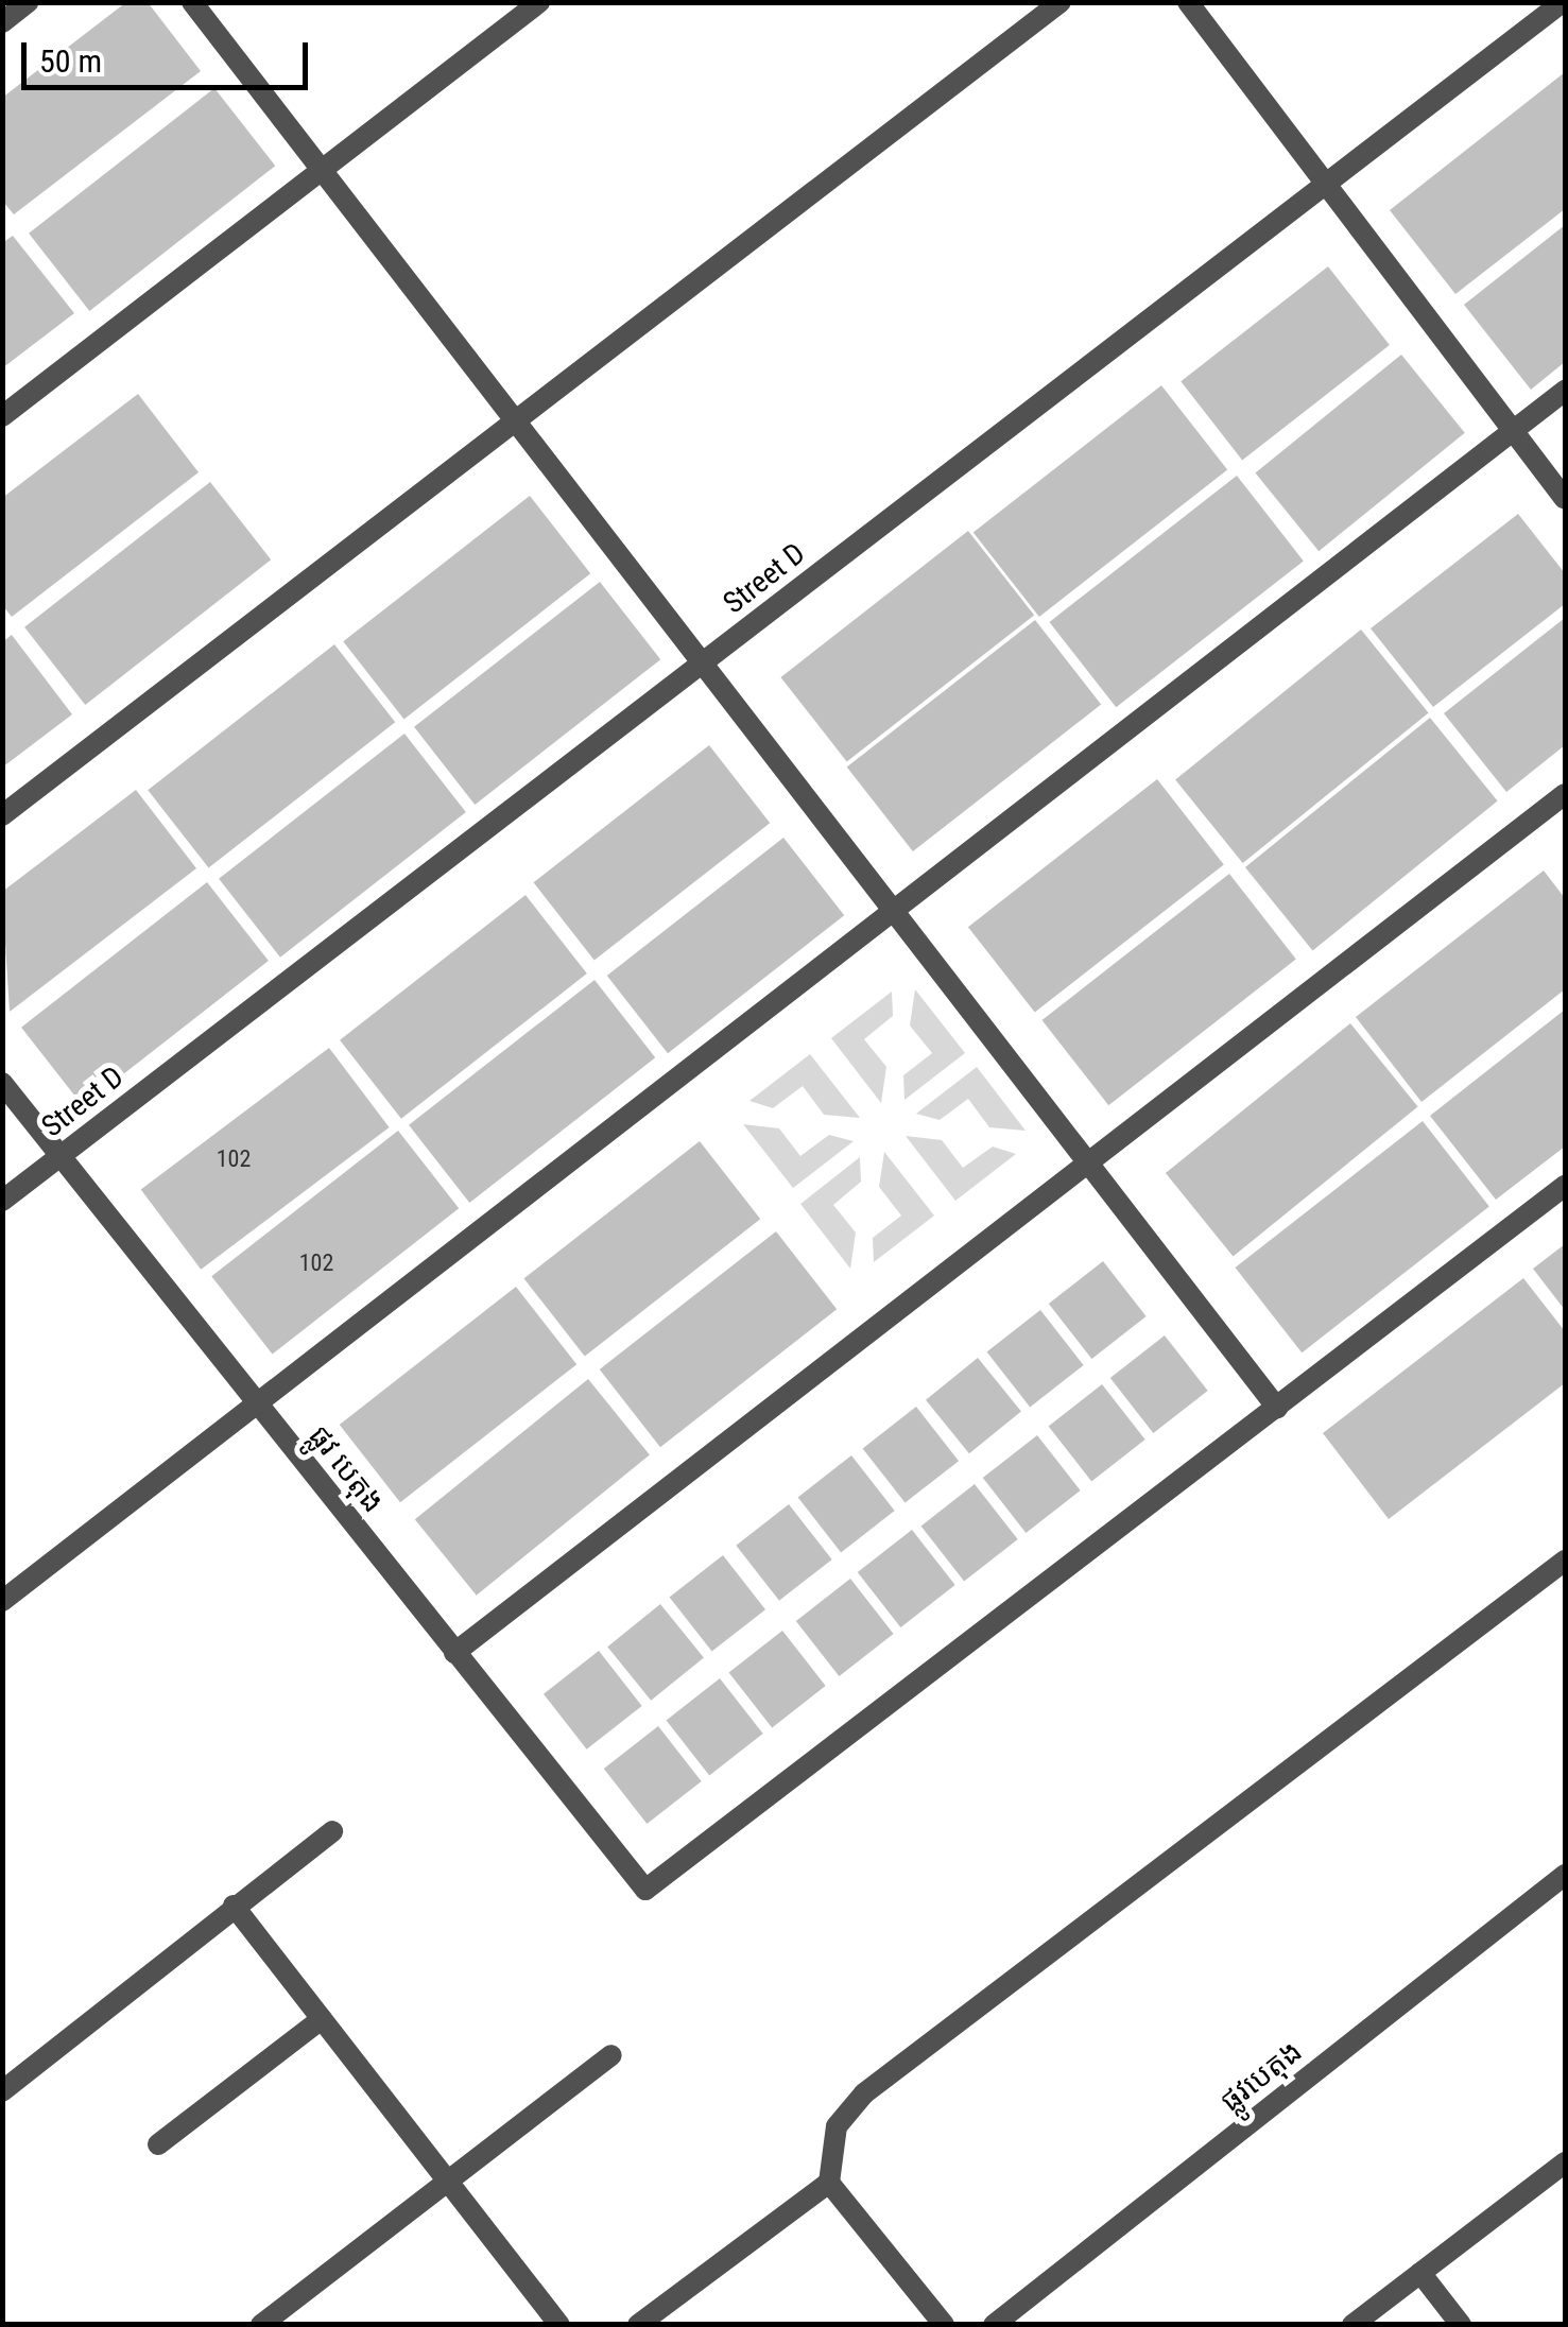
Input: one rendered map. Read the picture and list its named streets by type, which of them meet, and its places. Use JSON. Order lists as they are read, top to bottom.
{
  "streets": {
    "street": ["Street D", "ផ្លូវ បេតុង", "ផ្លូវបេតុង"]
  },
  "crossings": [
    ["Street D", "ផ្លូវ បេតុង"]
  ],
  "house_numbers": ["102", "102"],
  "scale_bar": "50 m"
}
